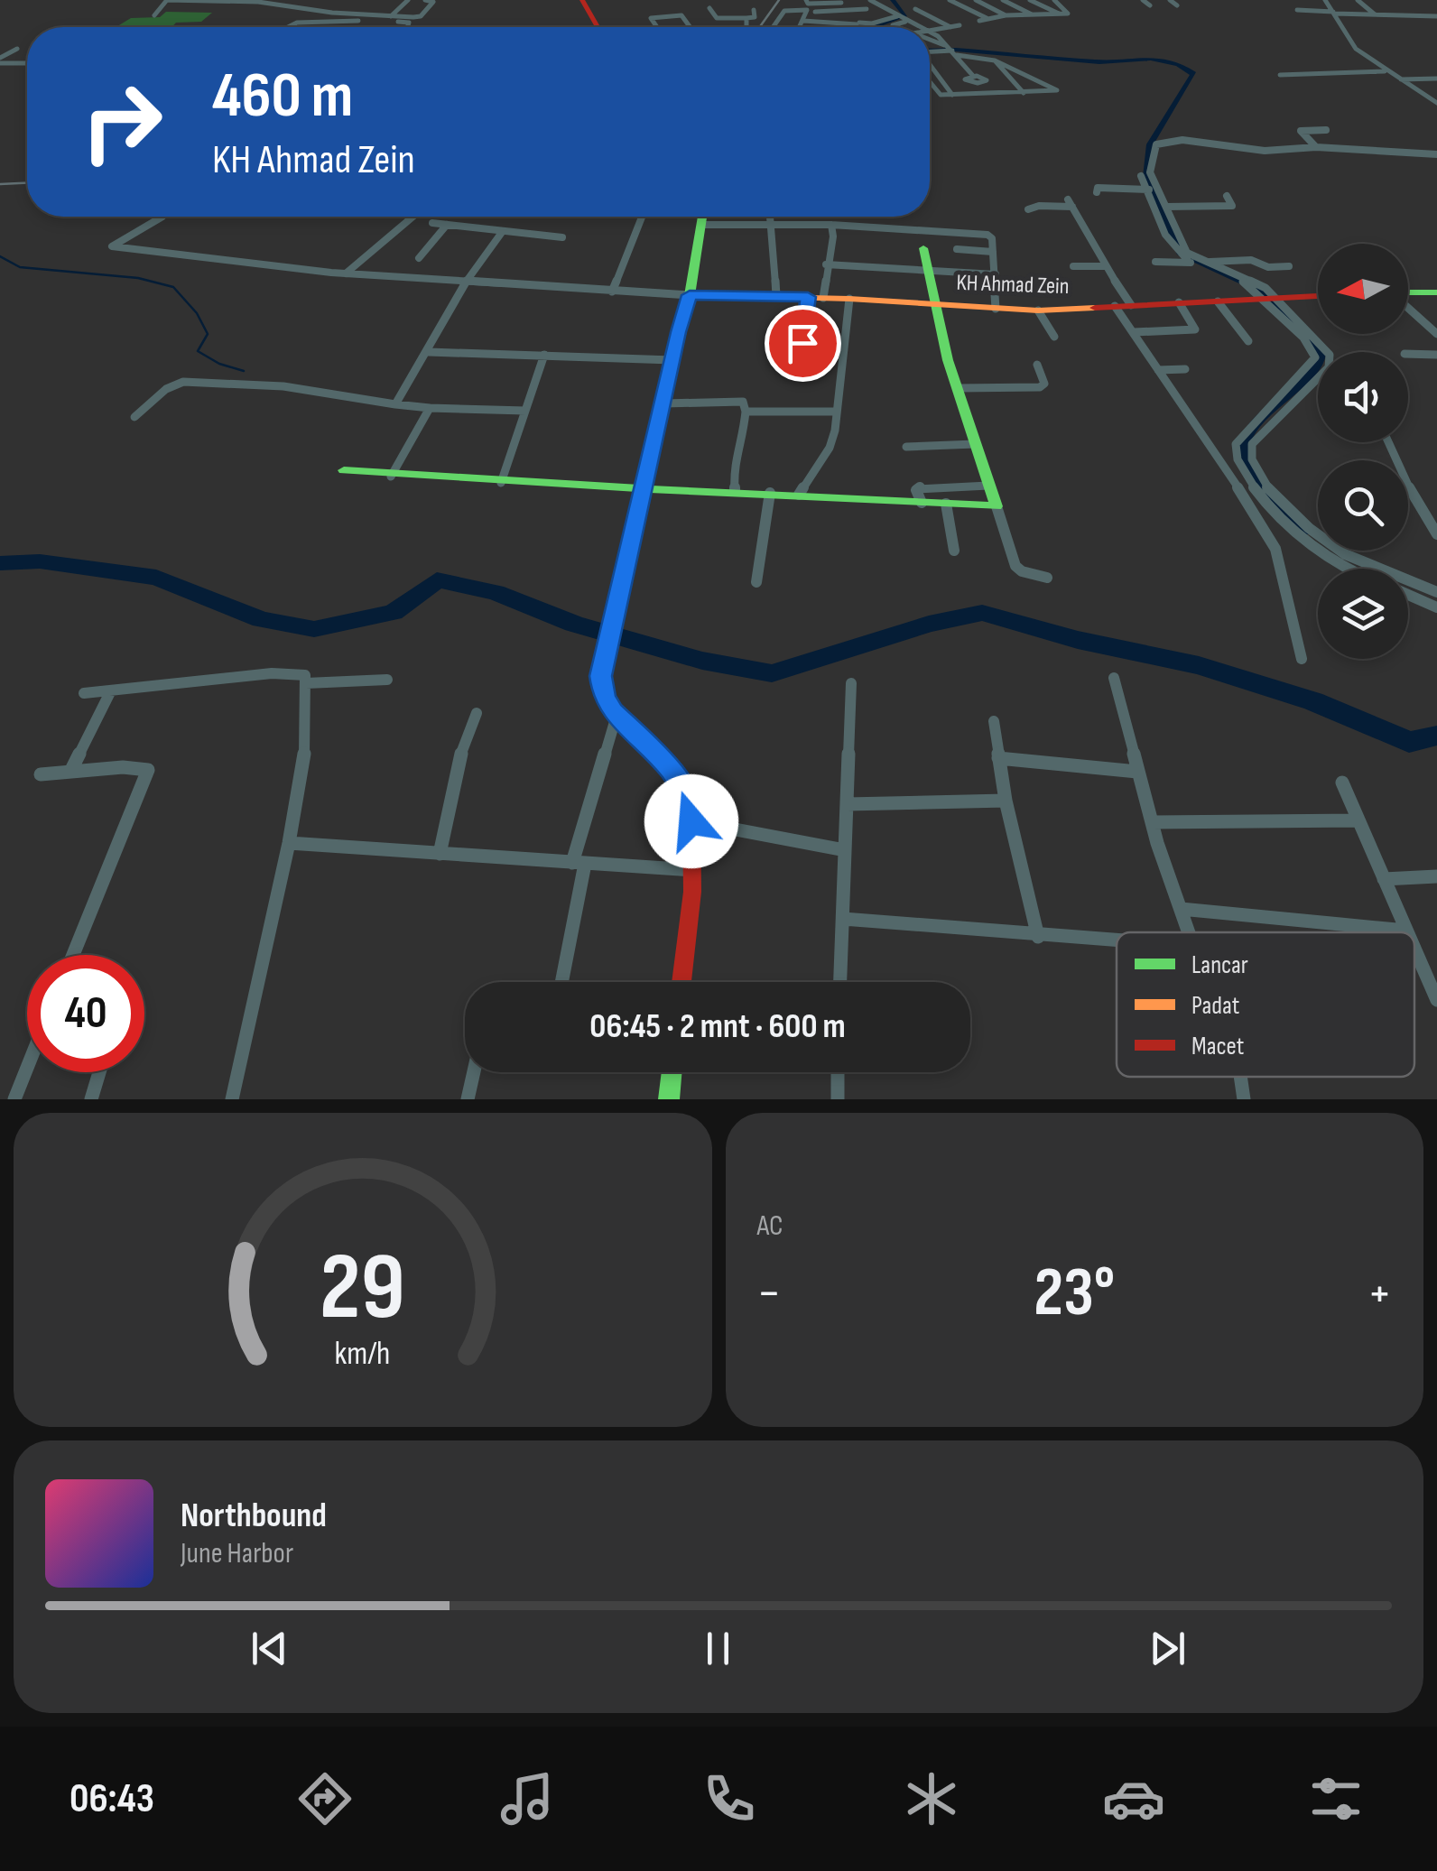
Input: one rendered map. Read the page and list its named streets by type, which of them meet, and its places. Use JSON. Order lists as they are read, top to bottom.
{
  "streets": {
    "street": ["KH Ahmad Zein"]
  },
  "legend": ["Lancar", "Padat", "Macet"],
  "north": "left",
  "page": {
    "turn": ["460 m", "KH Ahmad Zein"],
    "limit": "40",
    "trip": "06:45 · 2 mnt · 600 m",
    "tile": "AC",
    "heat": ["−", "23°", "+"],
    "song": ["Northbound", "June Harbor"],
    "tabs": "06:43",
    "gauge": ["29", "km/h"]
  }
}
